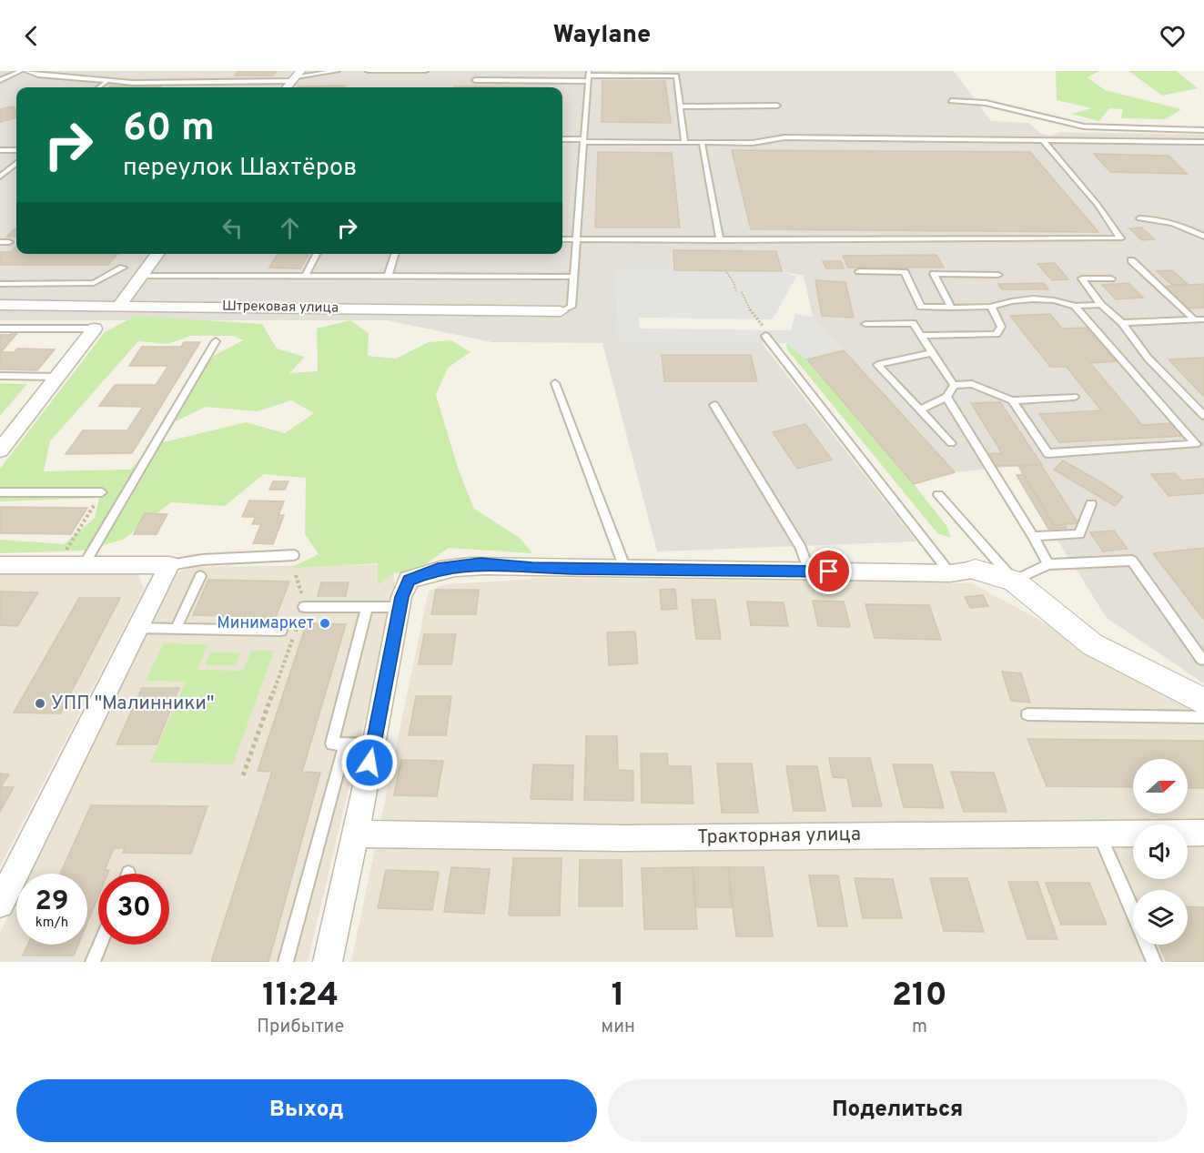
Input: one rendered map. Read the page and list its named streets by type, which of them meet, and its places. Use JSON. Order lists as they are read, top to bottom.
{
  "streets": {
    "street": ["Штрековая улица", "Тракторная улица"]
  },
  "places": ["Минимаркет", "УПП \"Малинники\""],
  "north": "right",
  "page": {
    "header": "Waylane",
    "turn": ["60 m", "переулок Шахтёров"],
    "speed": "29 km/h",
    "limit": "30",
    "eta": [
      "11:24",
      "Прибытие",
      "1",
      "мин",
      "210",
      "m"
    ],
    "buttons": ["Выход", "Поделиться"]
  }
}
